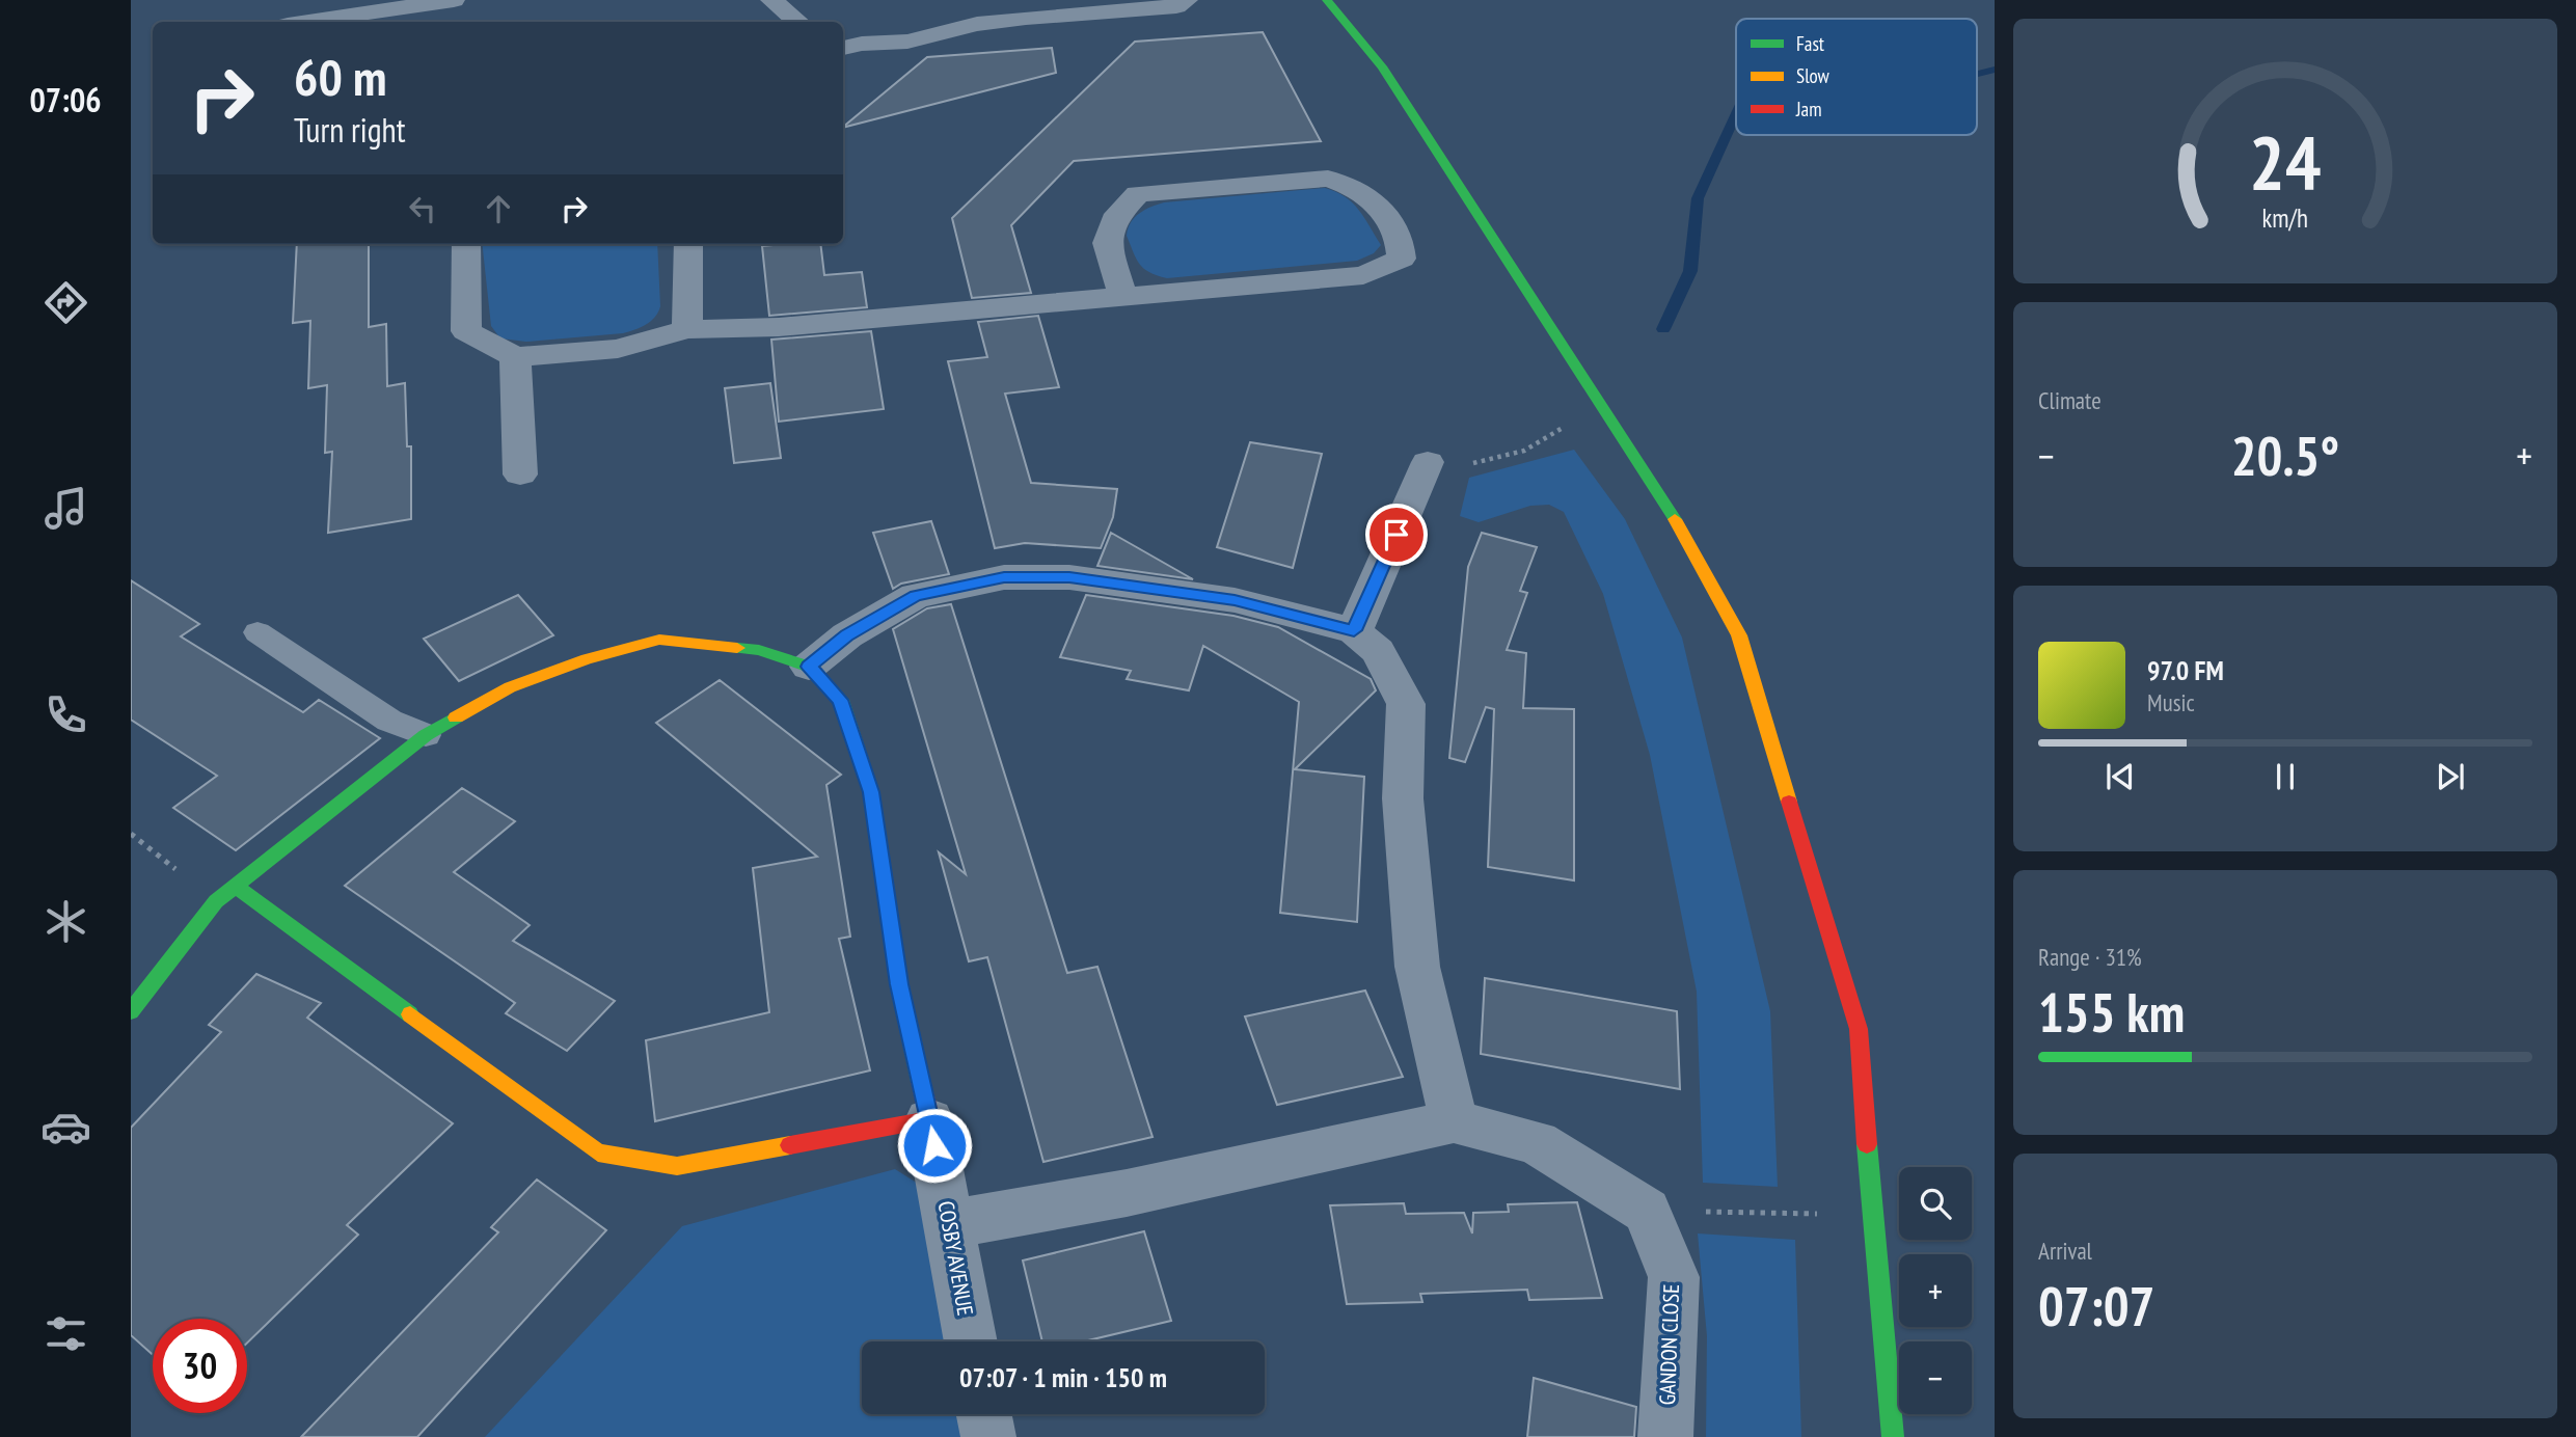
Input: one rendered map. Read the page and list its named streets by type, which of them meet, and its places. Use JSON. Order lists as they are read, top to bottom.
{
  "streets": {
    "street": ["COSBY AVENUE", "GANDON CLOSE"]
  },
  "legend": ["Fast", "Slow", "Jam"],
  "page": {
    "tabs": "07:06",
    "turn": ["60 m", "Turn right"],
    "tile": [
      "Climate",
      ["Range · 31%", "155 km"],
      ["Arrival", "07:07"]
    ],
    "heat": ["−", "20.5°", "+"],
    "song": ["97.0 FM", "Music"],
    "map_buttons": ["+", "−"],
    "limit": "30",
    "trip": "07:07 · 1 min · 150 m",
    "gauge": ["24", "km/h"]
  }
}
